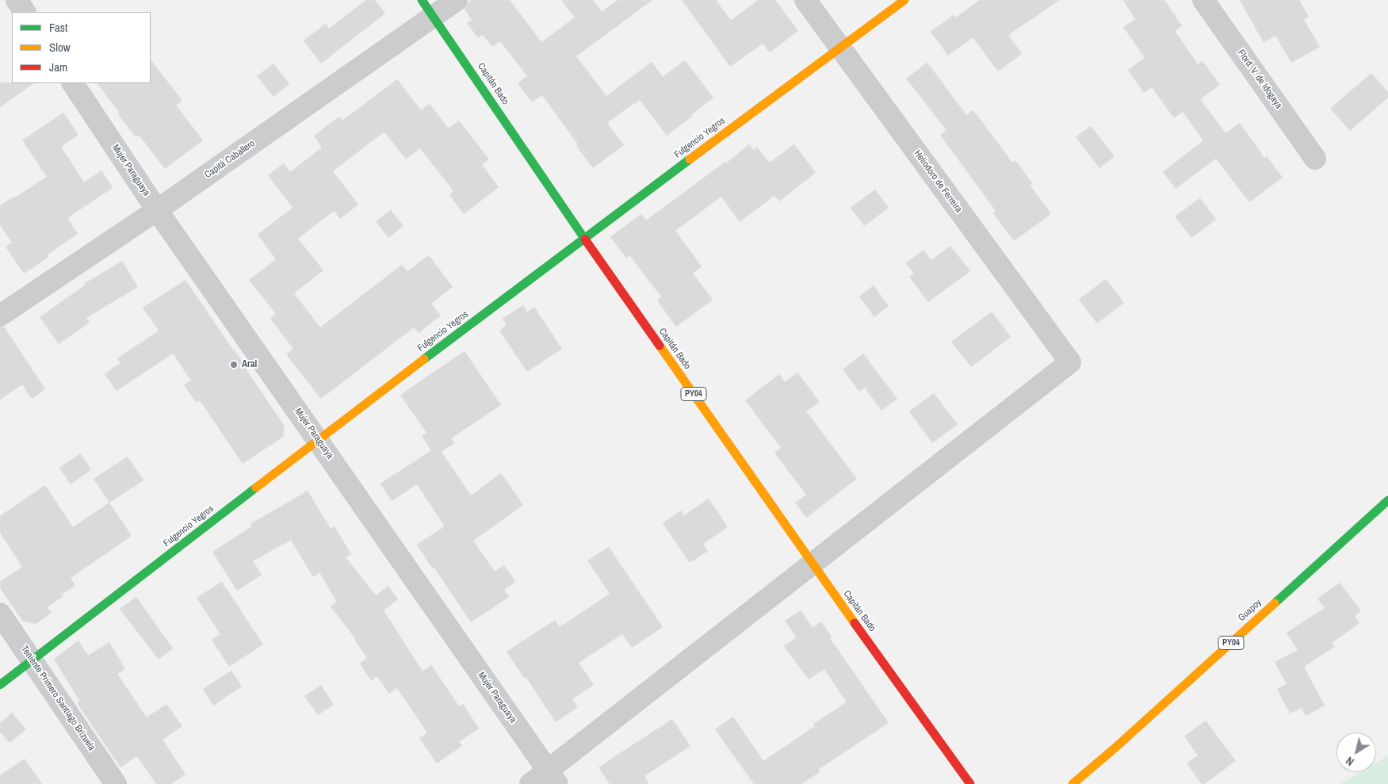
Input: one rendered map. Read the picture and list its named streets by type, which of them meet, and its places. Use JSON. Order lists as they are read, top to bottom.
{
  "streets": {
    "main road": [
      "Capitán Bado",
      "Fulgencio Yegros",
      "PY04",
      "Guapoy"
    ],
    "street": [
      "Flord. V. de Idogaya",
      "Capitá Caballero",
      "Mujer Paraguaya",
      "Heliodoro de Ferreira",
      "Teniente Primero Santiago Brizuela"
    ]
  },
  "crossings": [
    ["Capitán Bado", "Fulgencio Yegros"],
    ["Capitán Bado", "Capitá Caballero"],
    ["Capitán Bado", "Heliodoro de Ferreira"],
    ["Fulgencio Yegros", "Mujer Paraguaya"],
    ["Fulgencio Yegros", "Heliodoro de Ferreira"],
    ["Fulgencio Yegros", "Teniente Primero Santiago Brizuela"],
    ["Capitá Caballero", "Mujer Paraguaya"]
  ],
  "places": ["Aral"],
  "legend": ["Fast", "Slow", "Jam"],
  "north": "bottom left"
}
